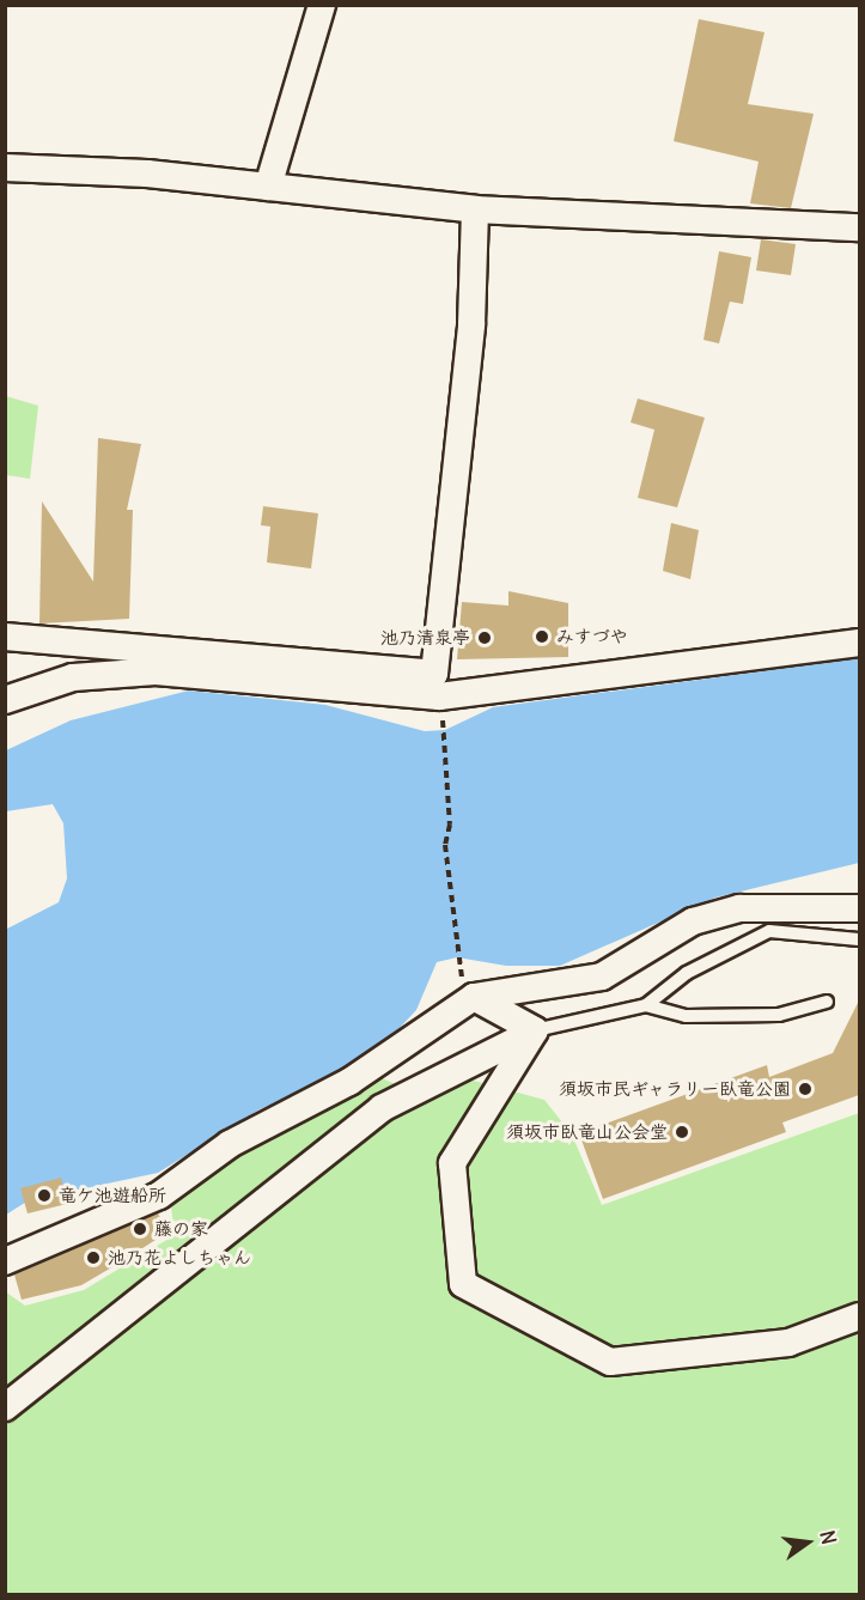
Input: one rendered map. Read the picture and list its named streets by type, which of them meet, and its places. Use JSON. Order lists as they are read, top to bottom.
{
  "places": [
    "みすづや",
    "池乃清泉亭",
    "須坂市民ギャラリー臥竜公園",
    "須坂市臥竜山公会堂",
    "竜ケ池遊船所",
    "藤の家",
    "池乃花よしちゃん"
  ],
  "north": "right"
}
